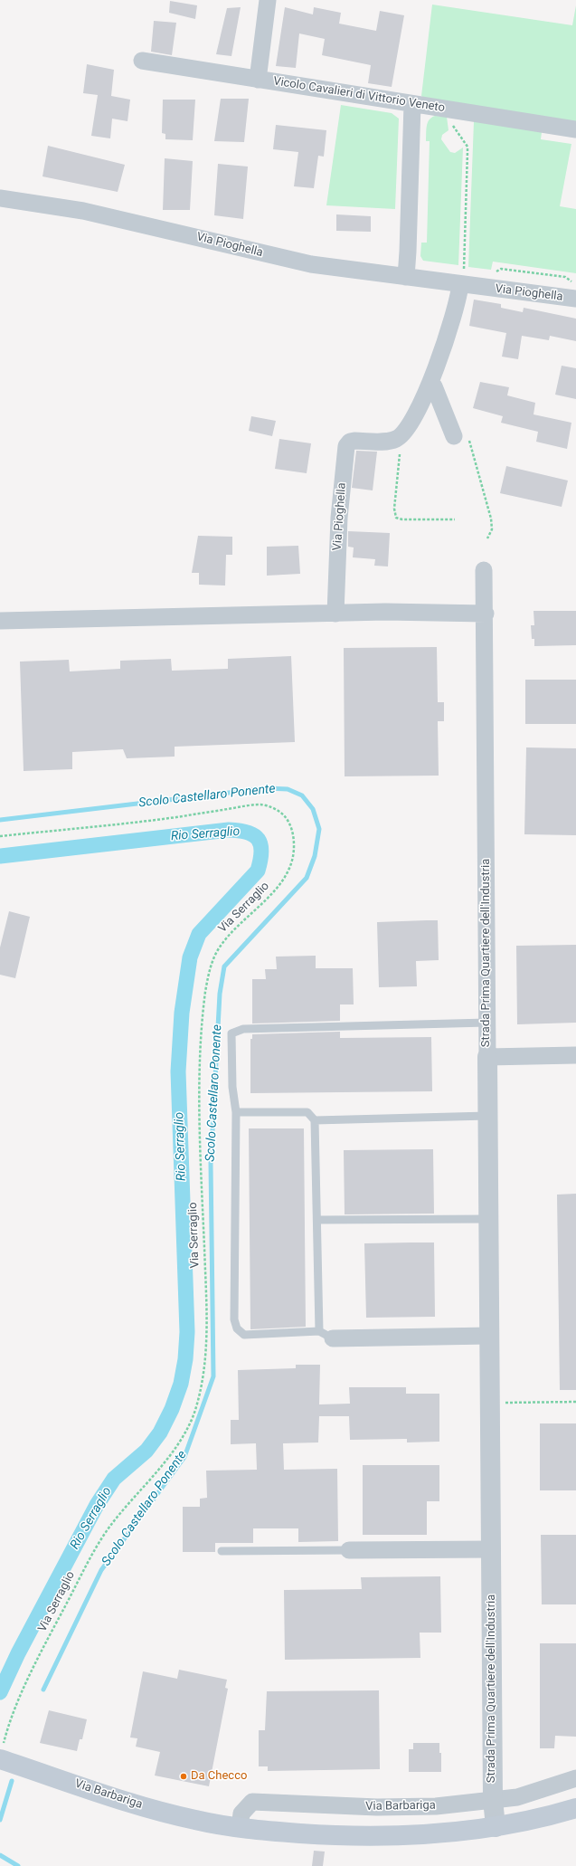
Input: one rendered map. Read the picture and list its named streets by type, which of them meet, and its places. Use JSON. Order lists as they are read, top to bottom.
{
  "streets": {
    "main road": ["Via Barbariga"],
    "street": ["Vicolo Cavalieri di Vittorio Veneto", "Via Pioghella", "Strada Prima Quartiere dell'Industria"],
    "path": ["Via Serraglio"]
  },
  "crossings": [
    ["Via Serraglio", "Via Barbariga"],
    ["Strada Prima Quartiere dell'Industria", "Via Barbariga"]
  ],
  "water": ["Scolo Castellaro Ponente", "Rio Serraglio"],
  "places": ["Da Checco"]
}
